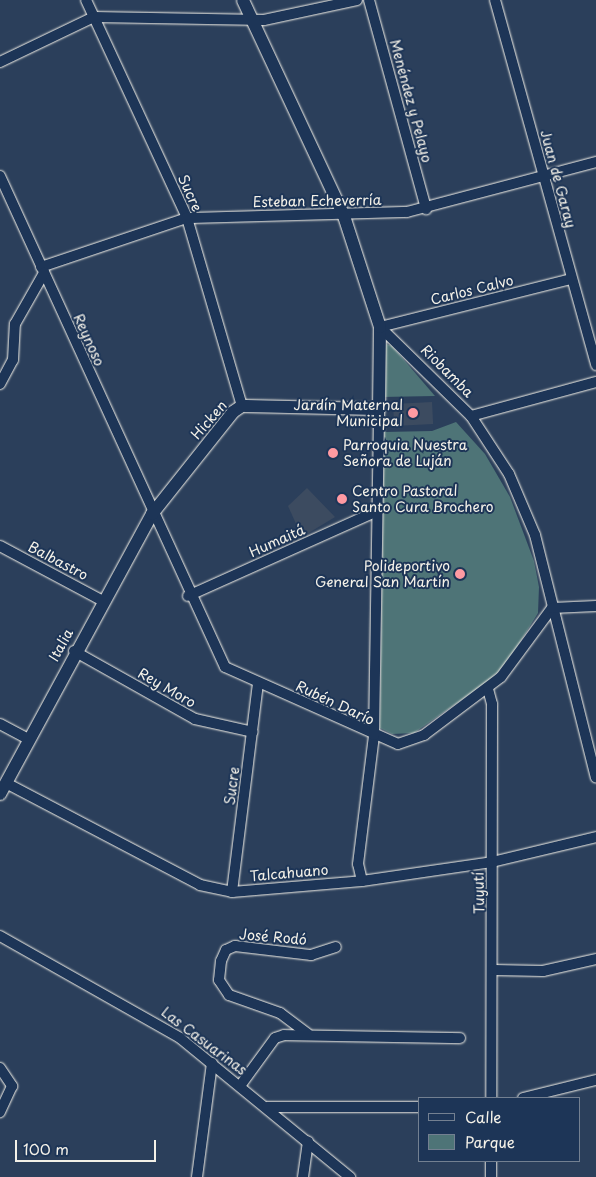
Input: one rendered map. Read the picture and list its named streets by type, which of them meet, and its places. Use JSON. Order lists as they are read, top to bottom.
{
  "streets": {
    "street": [
      "Menéndez y Pelayo",
      "Juan de Garay",
      "Sucre",
      "Esteban Echeverría",
      "Carlos Calvo",
      "Reynoso",
      "Riobamba",
      "Hicken",
      "Humaitá",
      "Balbastro",
      "Italia",
      "Rey Moro",
      "Rubén Darío",
      "Talcahuano",
      "Tuyutí",
      "José Rodó",
      "Las Casuarinas"
    ]
  },
  "crossings": [
    ["Menéndez y Pelayo", "Esteban Echeverría"],
    ["Juan de Garay", "Esteban Echeverría"],
    ["Juan de Garay", "Carlos Calvo"],
    ["Sucre", "Esteban Echeverría"],
    ["Sucre", "Hicken"],
    ["Sucre", "Rey Moro"],
    ["Sucre", "Rubén Darío"],
    ["Sucre", "Talcahuano"],
    ["Esteban Echeverría", "Reynoso"],
    ["Esteban Echeverría", "Riobamba"],
    ["Carlos Calvo", "Riobamba"],
    ["Reynoso", "Hicken"],
    ["Reynoso", "Italia"],
    ["Reynoso", "Rubén Darío"],
    ["Riobamba", "Rubén Darío"],
    ["Hicken", "Italia"],
    ["Hicken", "Rubén Darío"],
    ["Humaitá", "Rubén Darío"],
    ["Balbastro", "Italia"],
    ["Italia", "Rey Moro"],
    ["Italia", "Rubén Darío"],
    ["Italia", "Talcahuano"],
    ["Rubén Darío", "Tuyutí"],
    ["Talcahuano", "Tuyutí"]
  ],
  "places": [
    "Jardín Maternal Municipal",
    "Parroquia Nuestra Señora de Luján",
    "Centro Pastoral Santo Cura Brochero",
    "Polideportivo General San Martín"
  ],
  "legend": ["Calle", "Parque"],
  "scale_bar": "100 m"
}
